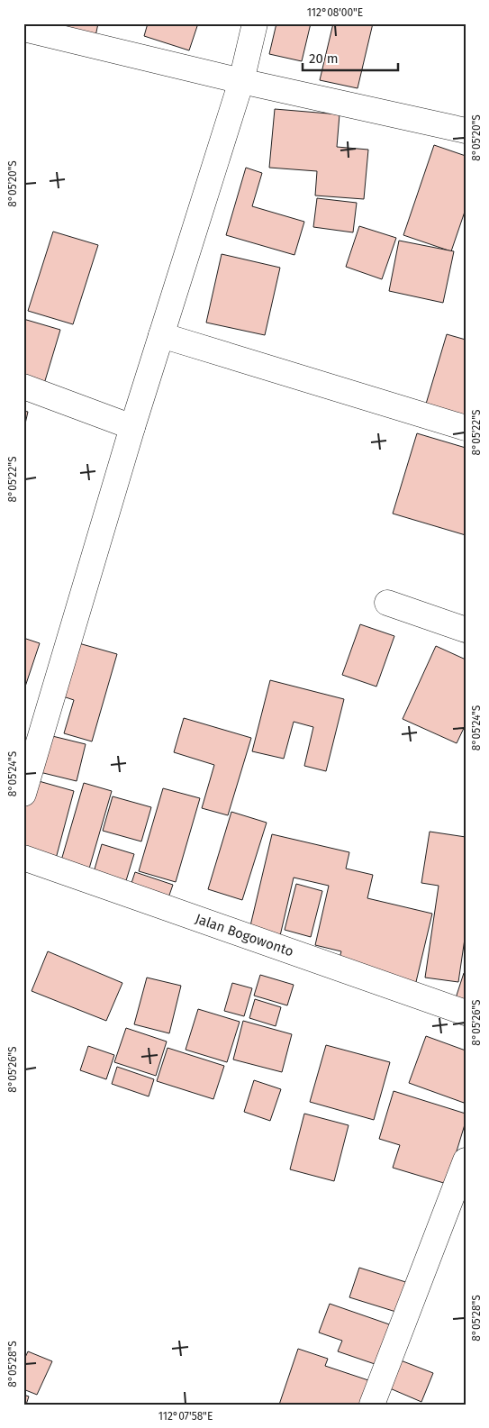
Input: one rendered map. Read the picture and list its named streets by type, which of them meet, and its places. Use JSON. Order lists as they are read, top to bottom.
{
  "streets": {
    "street": ["Jalan Bogowonto"]
  },
  "scale_bar": "20 m",
  "coordinates": [
    "112°08'00\"E",
    "8°05'20\"S",
    "8°05'22\"S",
    "8°05'24\"S",
    "8°05'26\"S",
    "8°05'28\"S",
    "112°07'58\"E"
  ]
}
